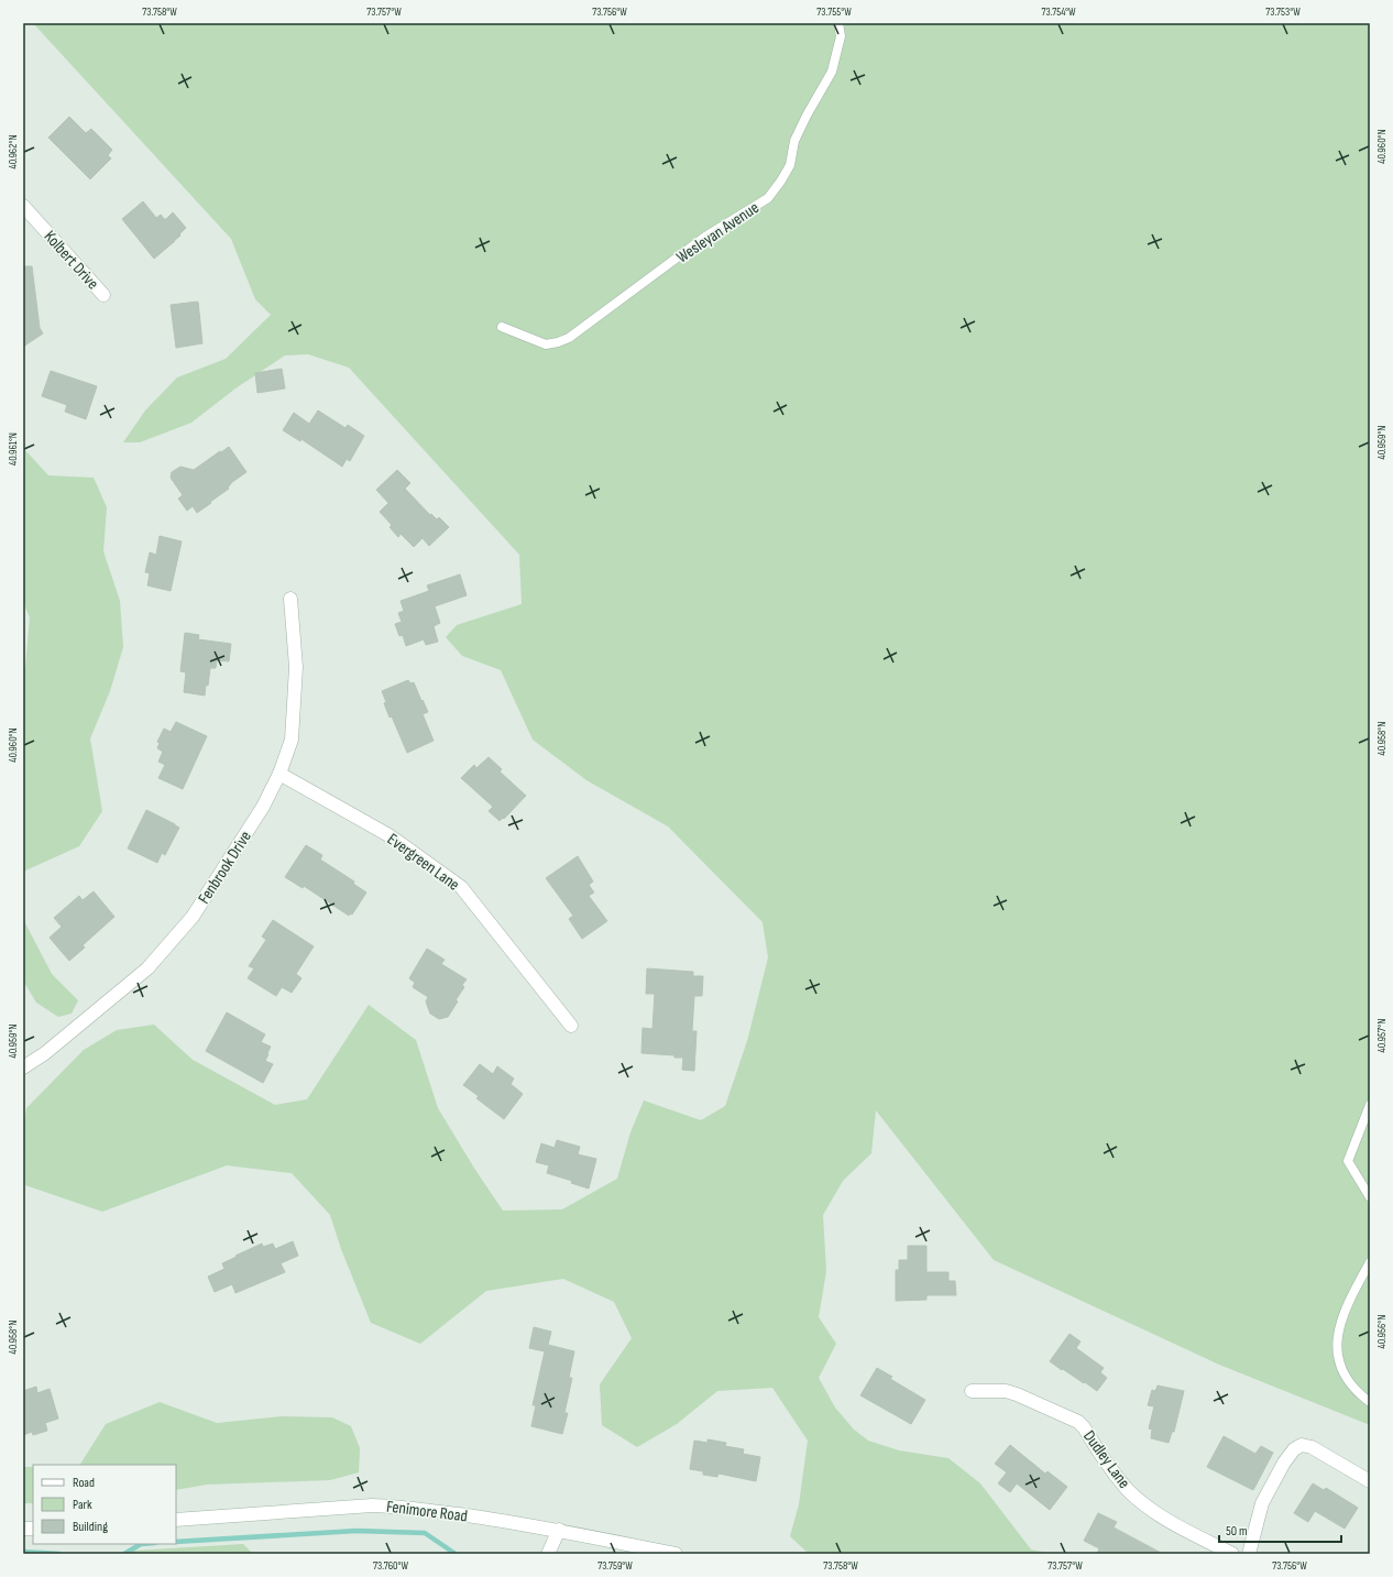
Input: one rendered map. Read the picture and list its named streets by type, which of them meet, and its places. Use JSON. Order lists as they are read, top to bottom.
{
  "streets": {
    "street": [
      "Kolbert Drive",
      "Evergreen Lane",
      "Fenbrook Drive",
      "Dudley Lane",
      "Fenimore Road"
    ],
    "lane": ["Wesleyan Avenue"]
  },
  "crossings": [
    ["Evergreen Lane", "Fenbrook Drive"]
  ],
  "legend": ["Road", "Park", "Building"],
  "scale_bar": "50 m",
  "coordinates": [
    "73.758°W",
    "73.757°W",
    "73.756°W",
    "73.755°W",
    "73.754°W",
    "73.753°W",
    "40.960°N",
    "40.962°N",
    "40.959°N",
    "40.961°N",
    "40.958°N",
    "40.957°N",
    "40.956°N",
    "73.760°W",
    "73.759°W"
  ]
}
